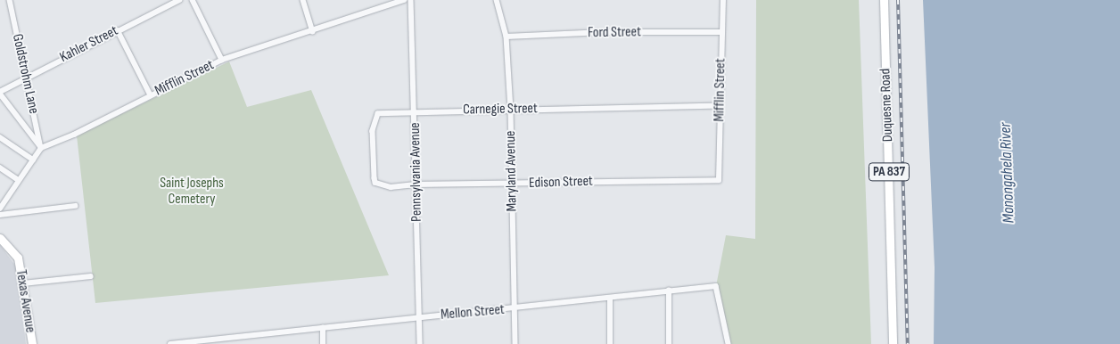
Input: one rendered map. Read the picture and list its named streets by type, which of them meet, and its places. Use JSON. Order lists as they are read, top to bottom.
{
  "streets": {
    "main road": ["Duquesne Road", "PA 837", "Texas Avenue"],
    "street": [
      "Ford Street",
      "Kahler Street",
      "Goldstrohm Lane",
      "Mifflin Street",
      "Carnegie Street",
      "Maryland Avenue",
      "Pennsylvania Avenue",
      "Edison Street",
      "Mellon Street"
    ]
  },
  "crossings": [
    ["Ford Street", "Mifflin Street"],
    ["Ford Street", "Maryland Avenue"],
    ["Kahler Street", "Goldstrohm Lane"],
    ["Goldstrohm Lane", "Mifflin Street"],
    ["Mifflin Street", "Carnegie Street"],
    ["Mifflin Street", "Edison Street"],
    ["Carnegie Street", "Maryland Avenue"],
    ["Carnegie Street", "Pennsylvania Avenue"],
    ["Carnegie Street", "Edison Street"],
    ["Maryland Avenue", "Edison Street"],
    ["Maryland Avenue", "Mellon Street"],
    ["Pennsylvania Avenue", "Edison Street"],
    ["Pennsylvania Avenue", "Mellon Street"]
  ],
  "water": ["Monongahela River"],
  "parks": ["Saint Josephs Cemetery"]
}
